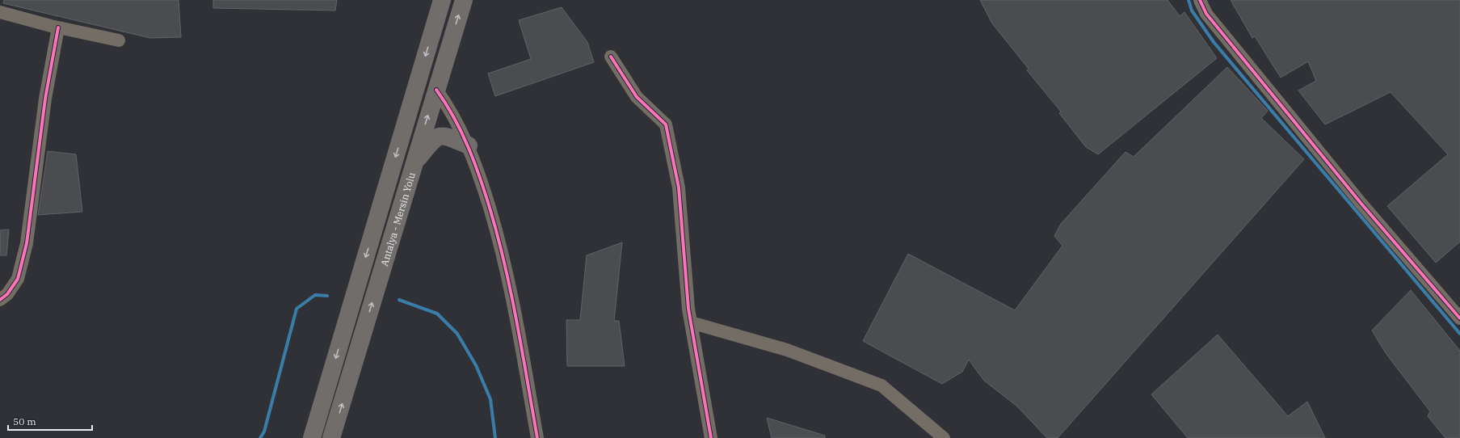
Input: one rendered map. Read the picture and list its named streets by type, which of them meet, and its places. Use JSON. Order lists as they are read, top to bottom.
{
  "streets": {
    "highway": ["Antalya - Mersin Yolu"]
  },
  "scale_bar": "50 m"
}
